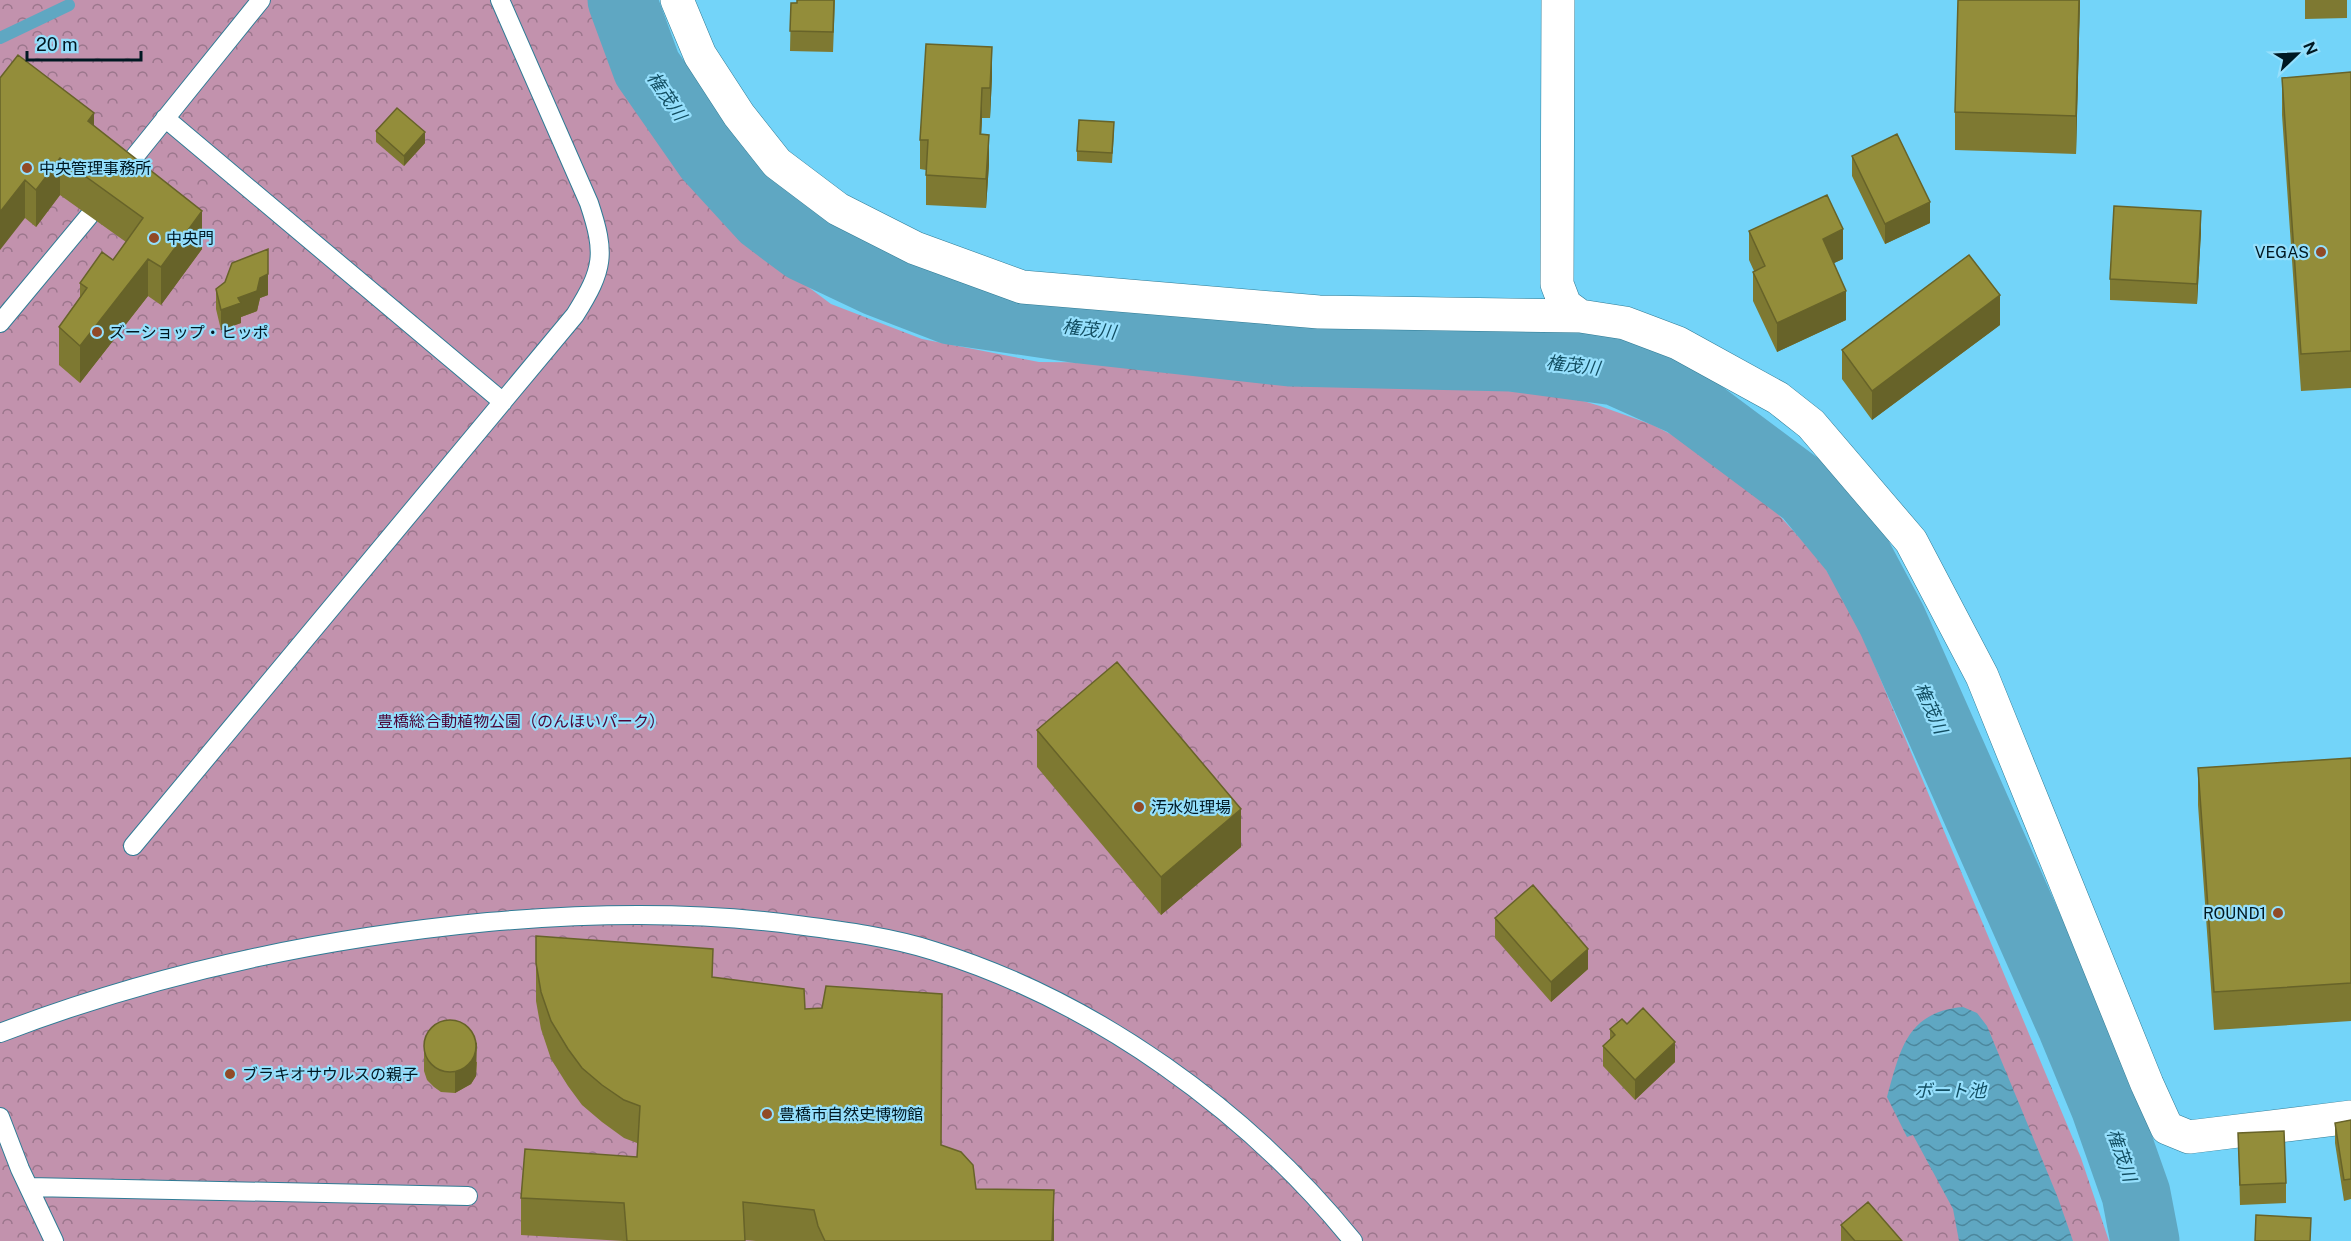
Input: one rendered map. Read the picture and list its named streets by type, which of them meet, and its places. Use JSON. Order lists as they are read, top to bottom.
{
  "water": ["権茂川", "ボート池"],
  "parks": ["豊橋総合動植物公園（のんほいパーク）"],
  "places": [
    "中央管理事務所",
    "中央門",
    "VEGAS",
    "ズーショップ・ヒッポ",
    "汚水処理場",
    "ROUND1",
    "ブラキオサウルスの親子",
    "豊橋市自然史博物館"
  ],
  "scale_bar": "20 m",
  "north": "top right"
}
